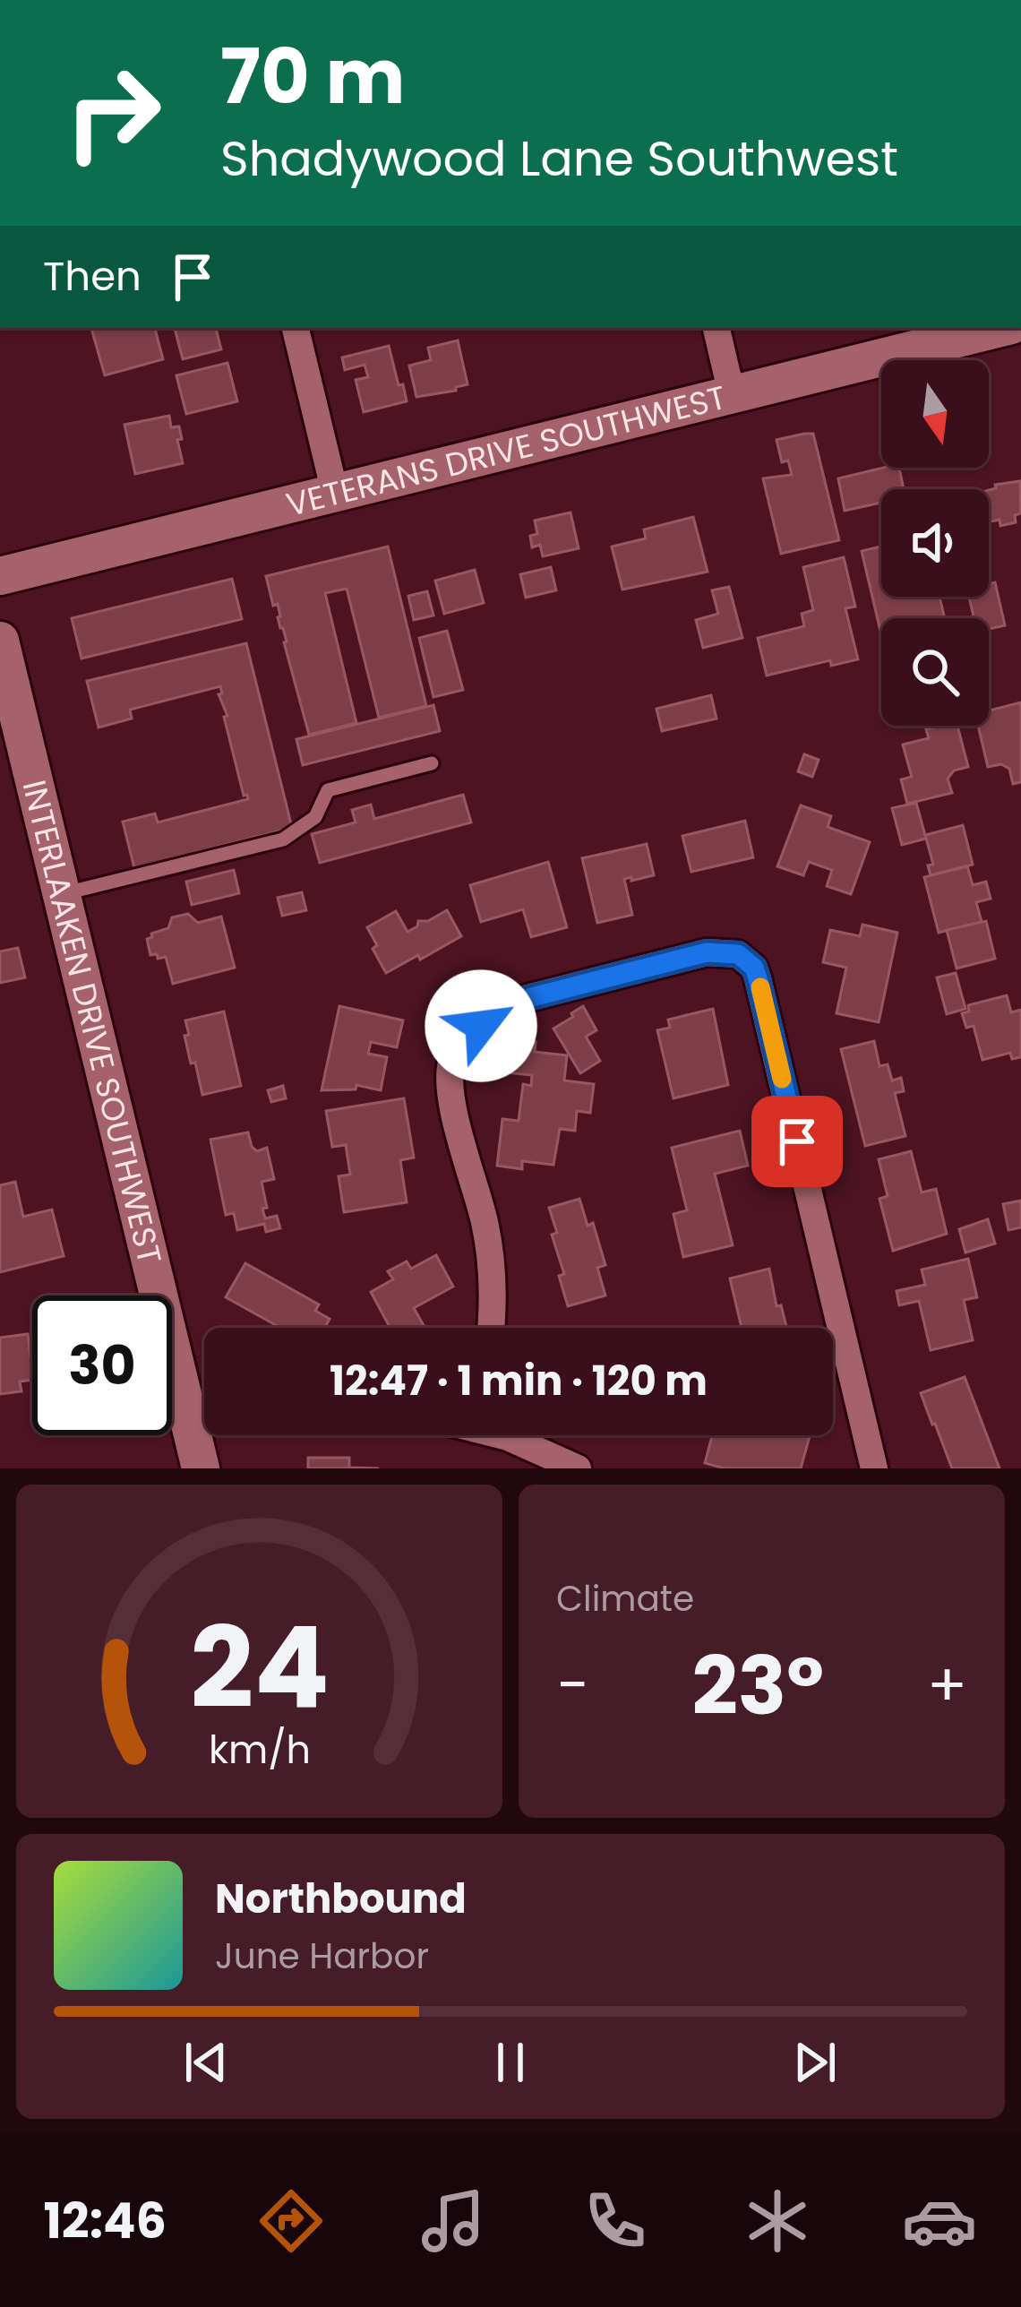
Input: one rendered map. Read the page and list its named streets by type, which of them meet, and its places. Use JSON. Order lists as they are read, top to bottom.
{
  "streets": {
    "street": ["VETERANS DRIVE SOUTHWEST", "INTERLAAKEN DRIVE SOUTHWEST"]
  },
  "north": "bottom",
  "page": {
    "turn": ["70 m", "Shadywood Lane Southwest"],
    "then": "Then",
    "limit": "30",
    "trip": "12:47 · 1 min · 120 m",
    "tile": "Climate",
    "heat": ["−", "23°", "+"],
    "song": ["Northbound", "June Harbor"],
    "tabs": "12:46",
    "gauge": ["24", "km/h"]
  }
}
